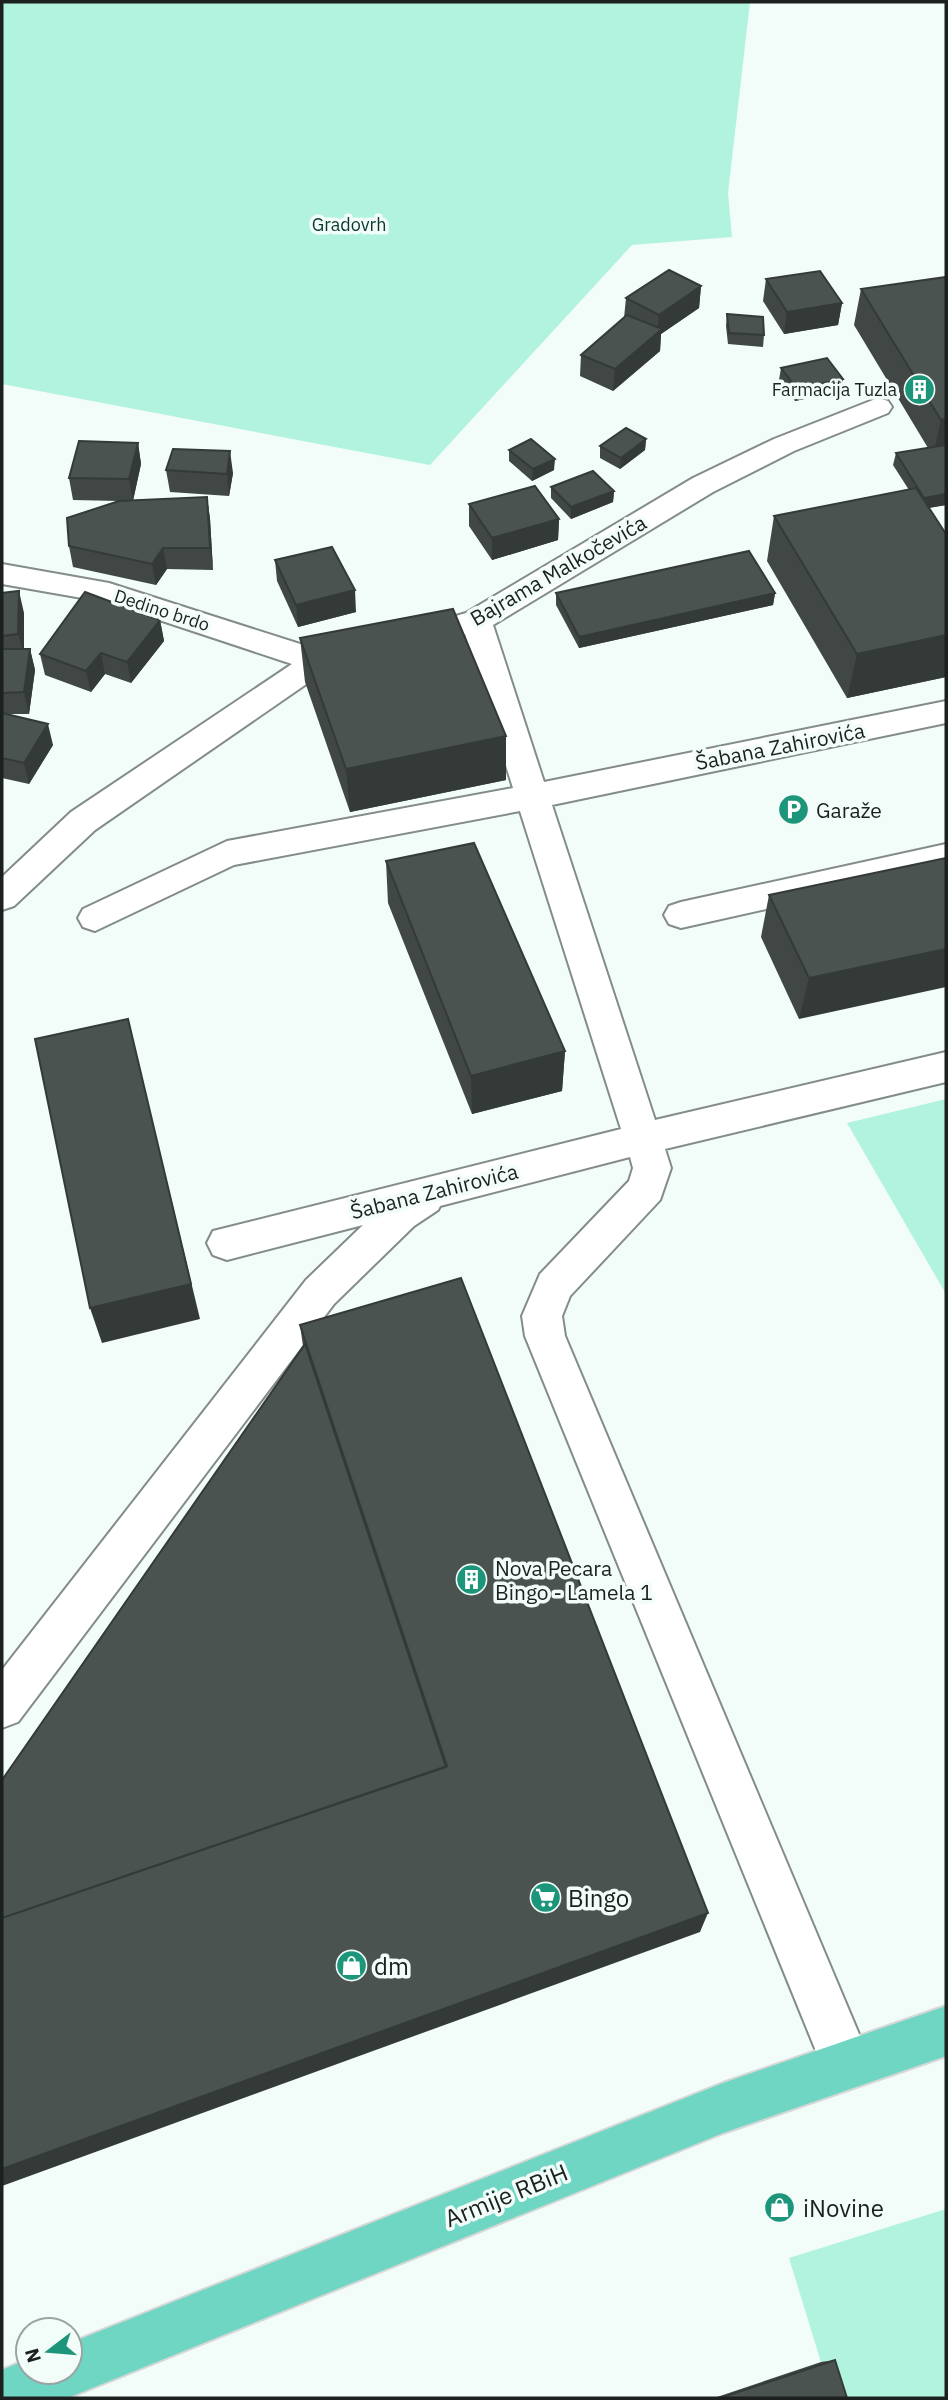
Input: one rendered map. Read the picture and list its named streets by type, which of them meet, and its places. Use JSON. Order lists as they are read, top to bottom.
{
  "streets": {
    "main road": ["Armije RBiH"],
    "street": ["Bajrama Malkočevića", "Dedino brdo", "Šabana Zahirovića"]
  },
  "parks": ["Gradovrh"],
  "places": {
    "building": ["Farmacija Tuzla", "Nova Pecara Bingo - Lamela 1"],
    "parking": ["Garaže"],
    "supermarket": ["Bingo"],
    "shop": ["dm", "iNovine"]
  },
  "north": "left"
}
